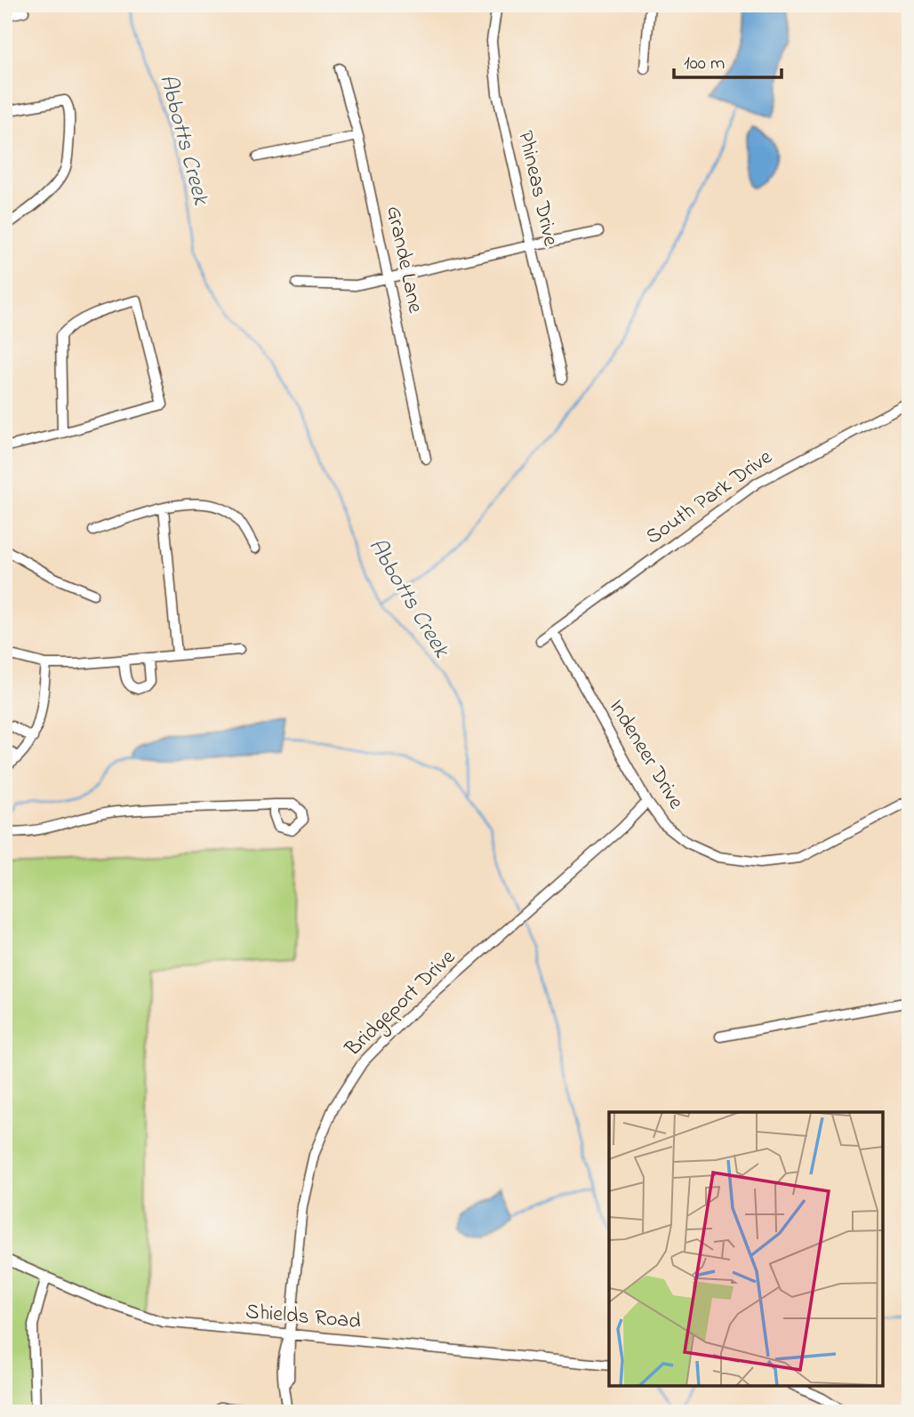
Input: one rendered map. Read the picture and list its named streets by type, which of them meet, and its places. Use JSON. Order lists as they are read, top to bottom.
{
  "streets": {
    "street": [
      "Phineas Drive",
      "Grande Lane",
      "South Park Drive",
      "Indeneer Drive",
      "Bridgeport Drive",
      "Shields Road"
    ]
  },
  "crossings": [
    ["South Park Drive", "Indeneer Drive"],
    ["Indeneer Drive", "Bridgeport Drive"],
    ["Bridgeport Drive", "Shields Road"]
  ],
  "water": ["Abbotts Creek"],
  "scale_bar": "100 m"
}
